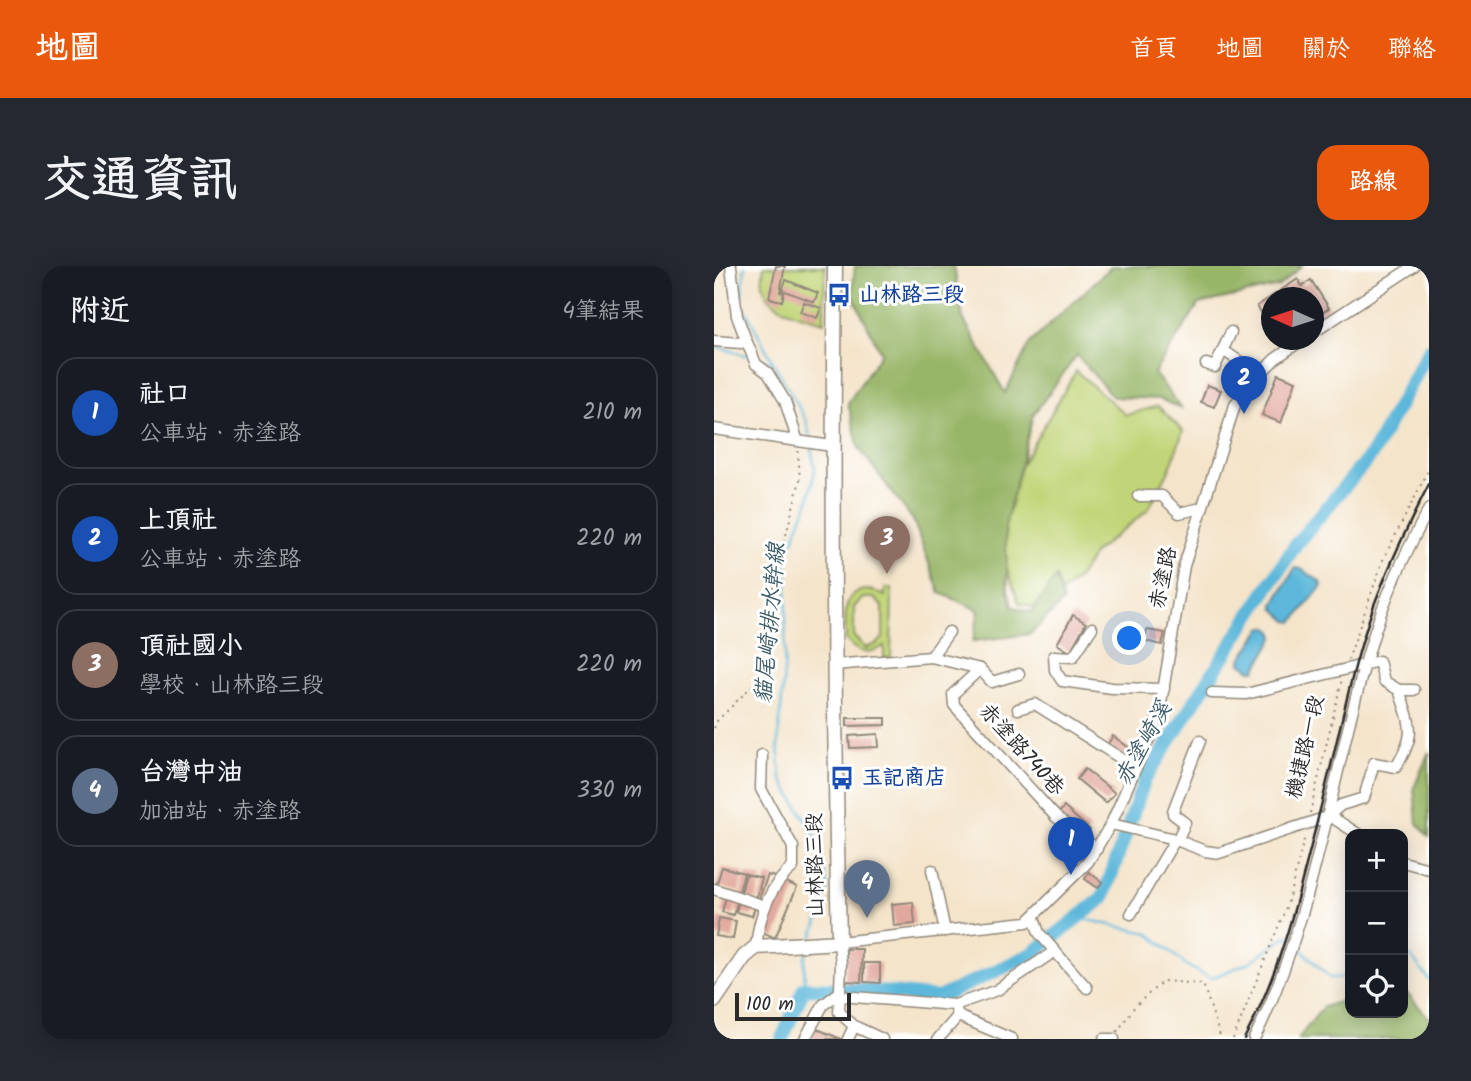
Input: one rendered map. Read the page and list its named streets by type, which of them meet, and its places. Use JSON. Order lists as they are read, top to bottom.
{
  "streets": {
    "main road": ["山林路三段"],
    "street": ["赤塗路", "機捷路一段", "赤塗路740巷"]
  },
  "crossings": [
    ["赤塗路", "赤塗路740巷"],
    ["赤塗路740巷", "山林路三段"]
  ],
  "water": ["貓尾崎排水幹線", "赤塗崎溪"],
  "places": {
    "bus stop": ["山林路三段", "玉記商店"]
  },
  "scale_bar": "100 m",
  "north": "left",
  "page": {
    "header": "地圖",
    "nav": [
      "首頁",
      "地圖",
      "關於",
      "聯絡"
    ],
    "title": "交通資訊",
    "buttons": "路線",
    "heading": ["附近", "4筆結果"],
    "pins": [
      "2",
      "3",
      "1",
      "4"
    ],
    "list": [
      {
        "mark": "1",
        "name": "社口",
        "note": "公車站 · 赤塗路",
        "value": "210 m"
      },
      {
        "mark": "2",
        "name": "上頂社",
        "note": "公車站 · 赤塗路",
        "value": "220 m"
      },
      {
        "mark": "3",
        "name": "頂社國小",
        "note": "學校 · 山林路三段",
        "value": "220 m"
      },
      {
        "mark": "4",
        "name": "台灣中油",
        "note": "加油站 · 赤塗路",
        "value": "330 m"
      }
    ],
    "map_buttons": ["+", "−"],
    "scale": "100 m"
  }
}
